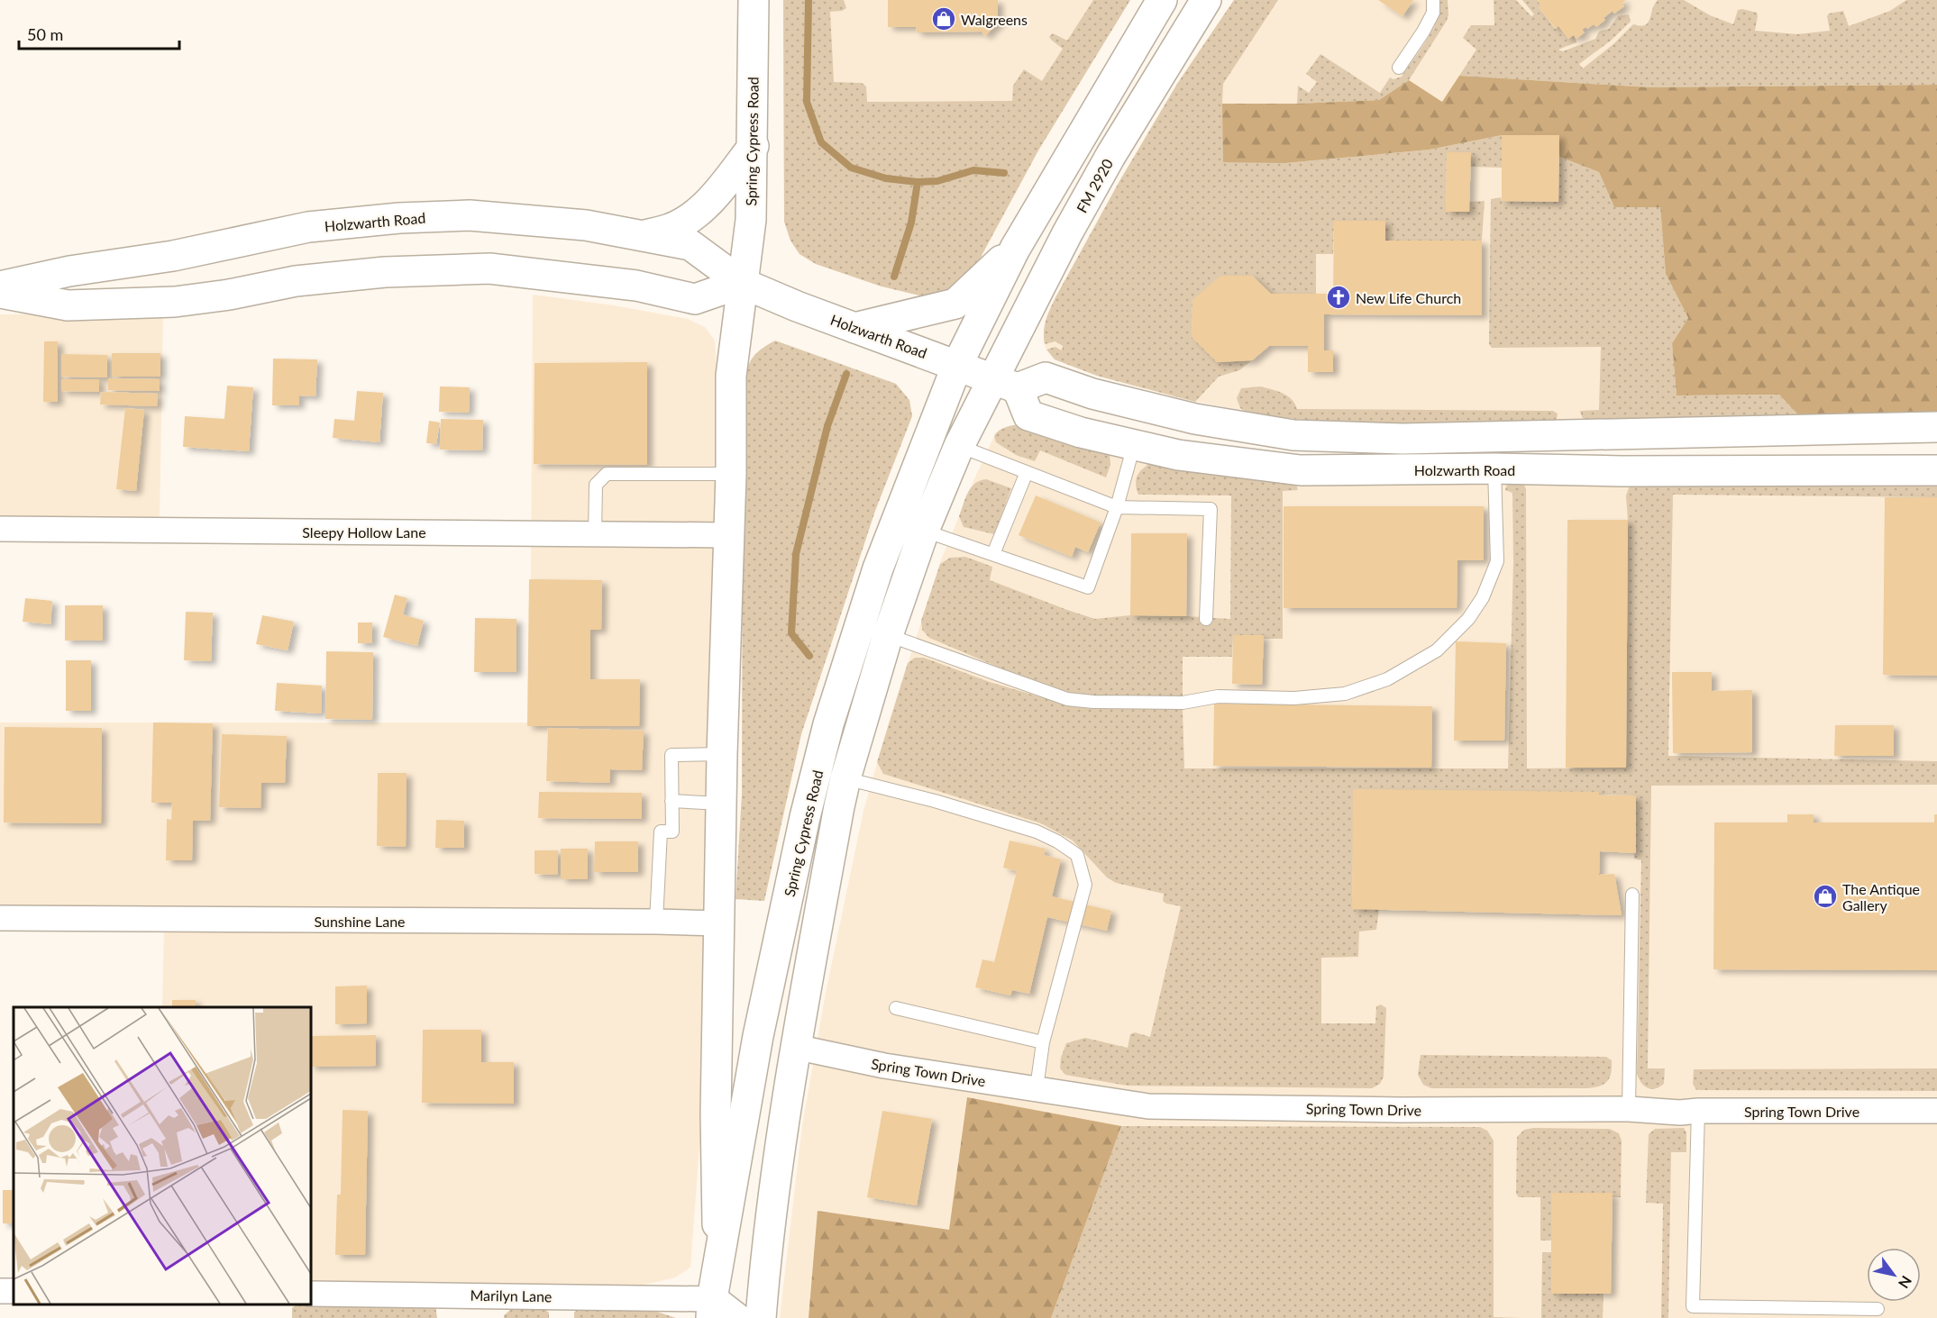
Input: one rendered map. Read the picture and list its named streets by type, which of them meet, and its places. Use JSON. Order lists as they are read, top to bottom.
{
  "streets": {
    "main road": ["Spring Cypress Road", "FM 2920", "Holzwarth Road"],
    "street": [
      "Sleepy Hollow Lane",
      "Sunshine Lane",
      "Spring Town Drive",
      "Marilyn Lane"
    ]
  },
  "crossings": [
    ["Spring Cypress Road", "FM 2920"],
    ["Spring Cypress Road", "Holzwarth Road"],
    ["Spring Cypress Road", "Sleepy Hollow Lane"],
    ["Spring Cypress Road", "Sunshine Lane"],
    ["Spring Cypress Road", "Spring Town Drive"],
    ["Spring Cypress Road", "Marilyn Lane"],
    ["FM 2920", "Holzwarth Road"]
  ],
  "places": {
    "shop": ["Walgreens", "The Antique Gallery"],
    "church": ["New Life Church"]
  },
  "scale_bar": "50 m",
  "north": "bottom right"
}
